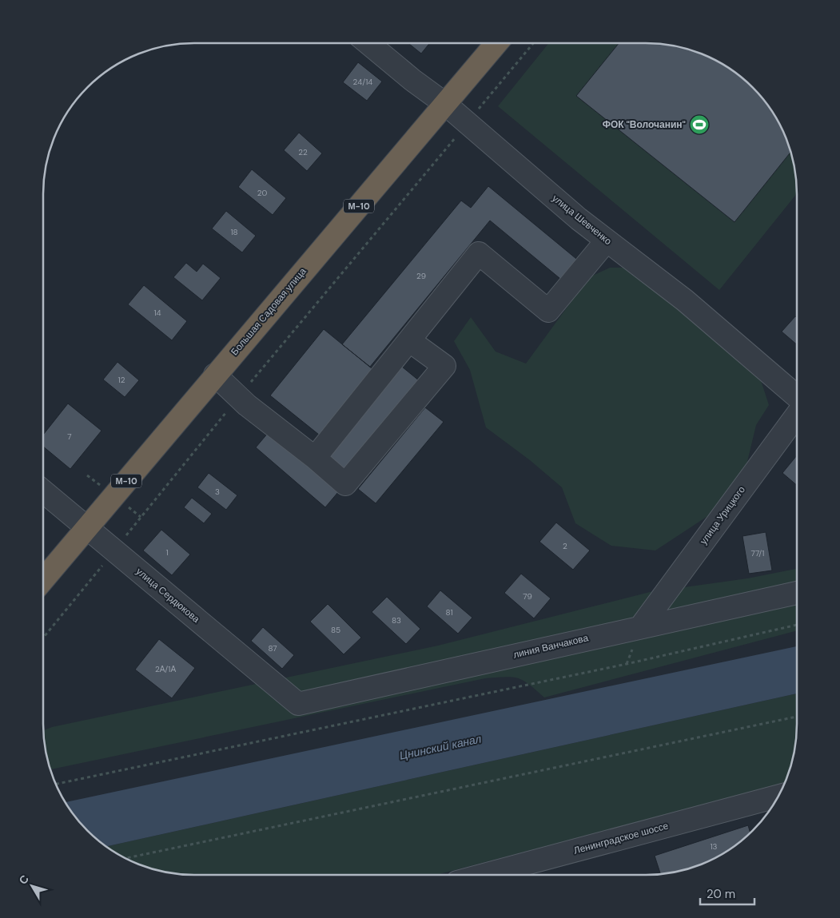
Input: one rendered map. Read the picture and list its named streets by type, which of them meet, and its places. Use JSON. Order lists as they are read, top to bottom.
{
  "streets": {
    "highway": ["М-10", "Большая Садовая улица"],
    "street": [
      "улица Шевченко",
      "улица Урицкого",
      "улица Сердюкова",
      "линия Ванчакова",
      "Ленинградское шоссе"
    ]
  },
  "crossings": [
    ["улица Шевченко", "Большая Садовая улица"],
    ["Большая Садовая улица", "улица Сердюкова"],
    ["улица Урицкого", "линия Ванчакова"],
    ["улица Сердюкова", "линия Ванчакова"]
  ],
  "water": ["Цнинский канал"],
  "places": {
    "sports": ["ФОК \"Волочанин\""]
  },
  "house_numbers": [
    "24/14",
    "22",
    "20",
    "18",
    "29",
    "14",
    "12",
    "7",
    "3",
    "2",
    "1",
    "77/1",
    "79",
    "81",
    "83",
    "85",
    "87",
    "2А/1А",
    "13"
  ],
  "scale_bar": "20 m",
  "north": "top left"
}
